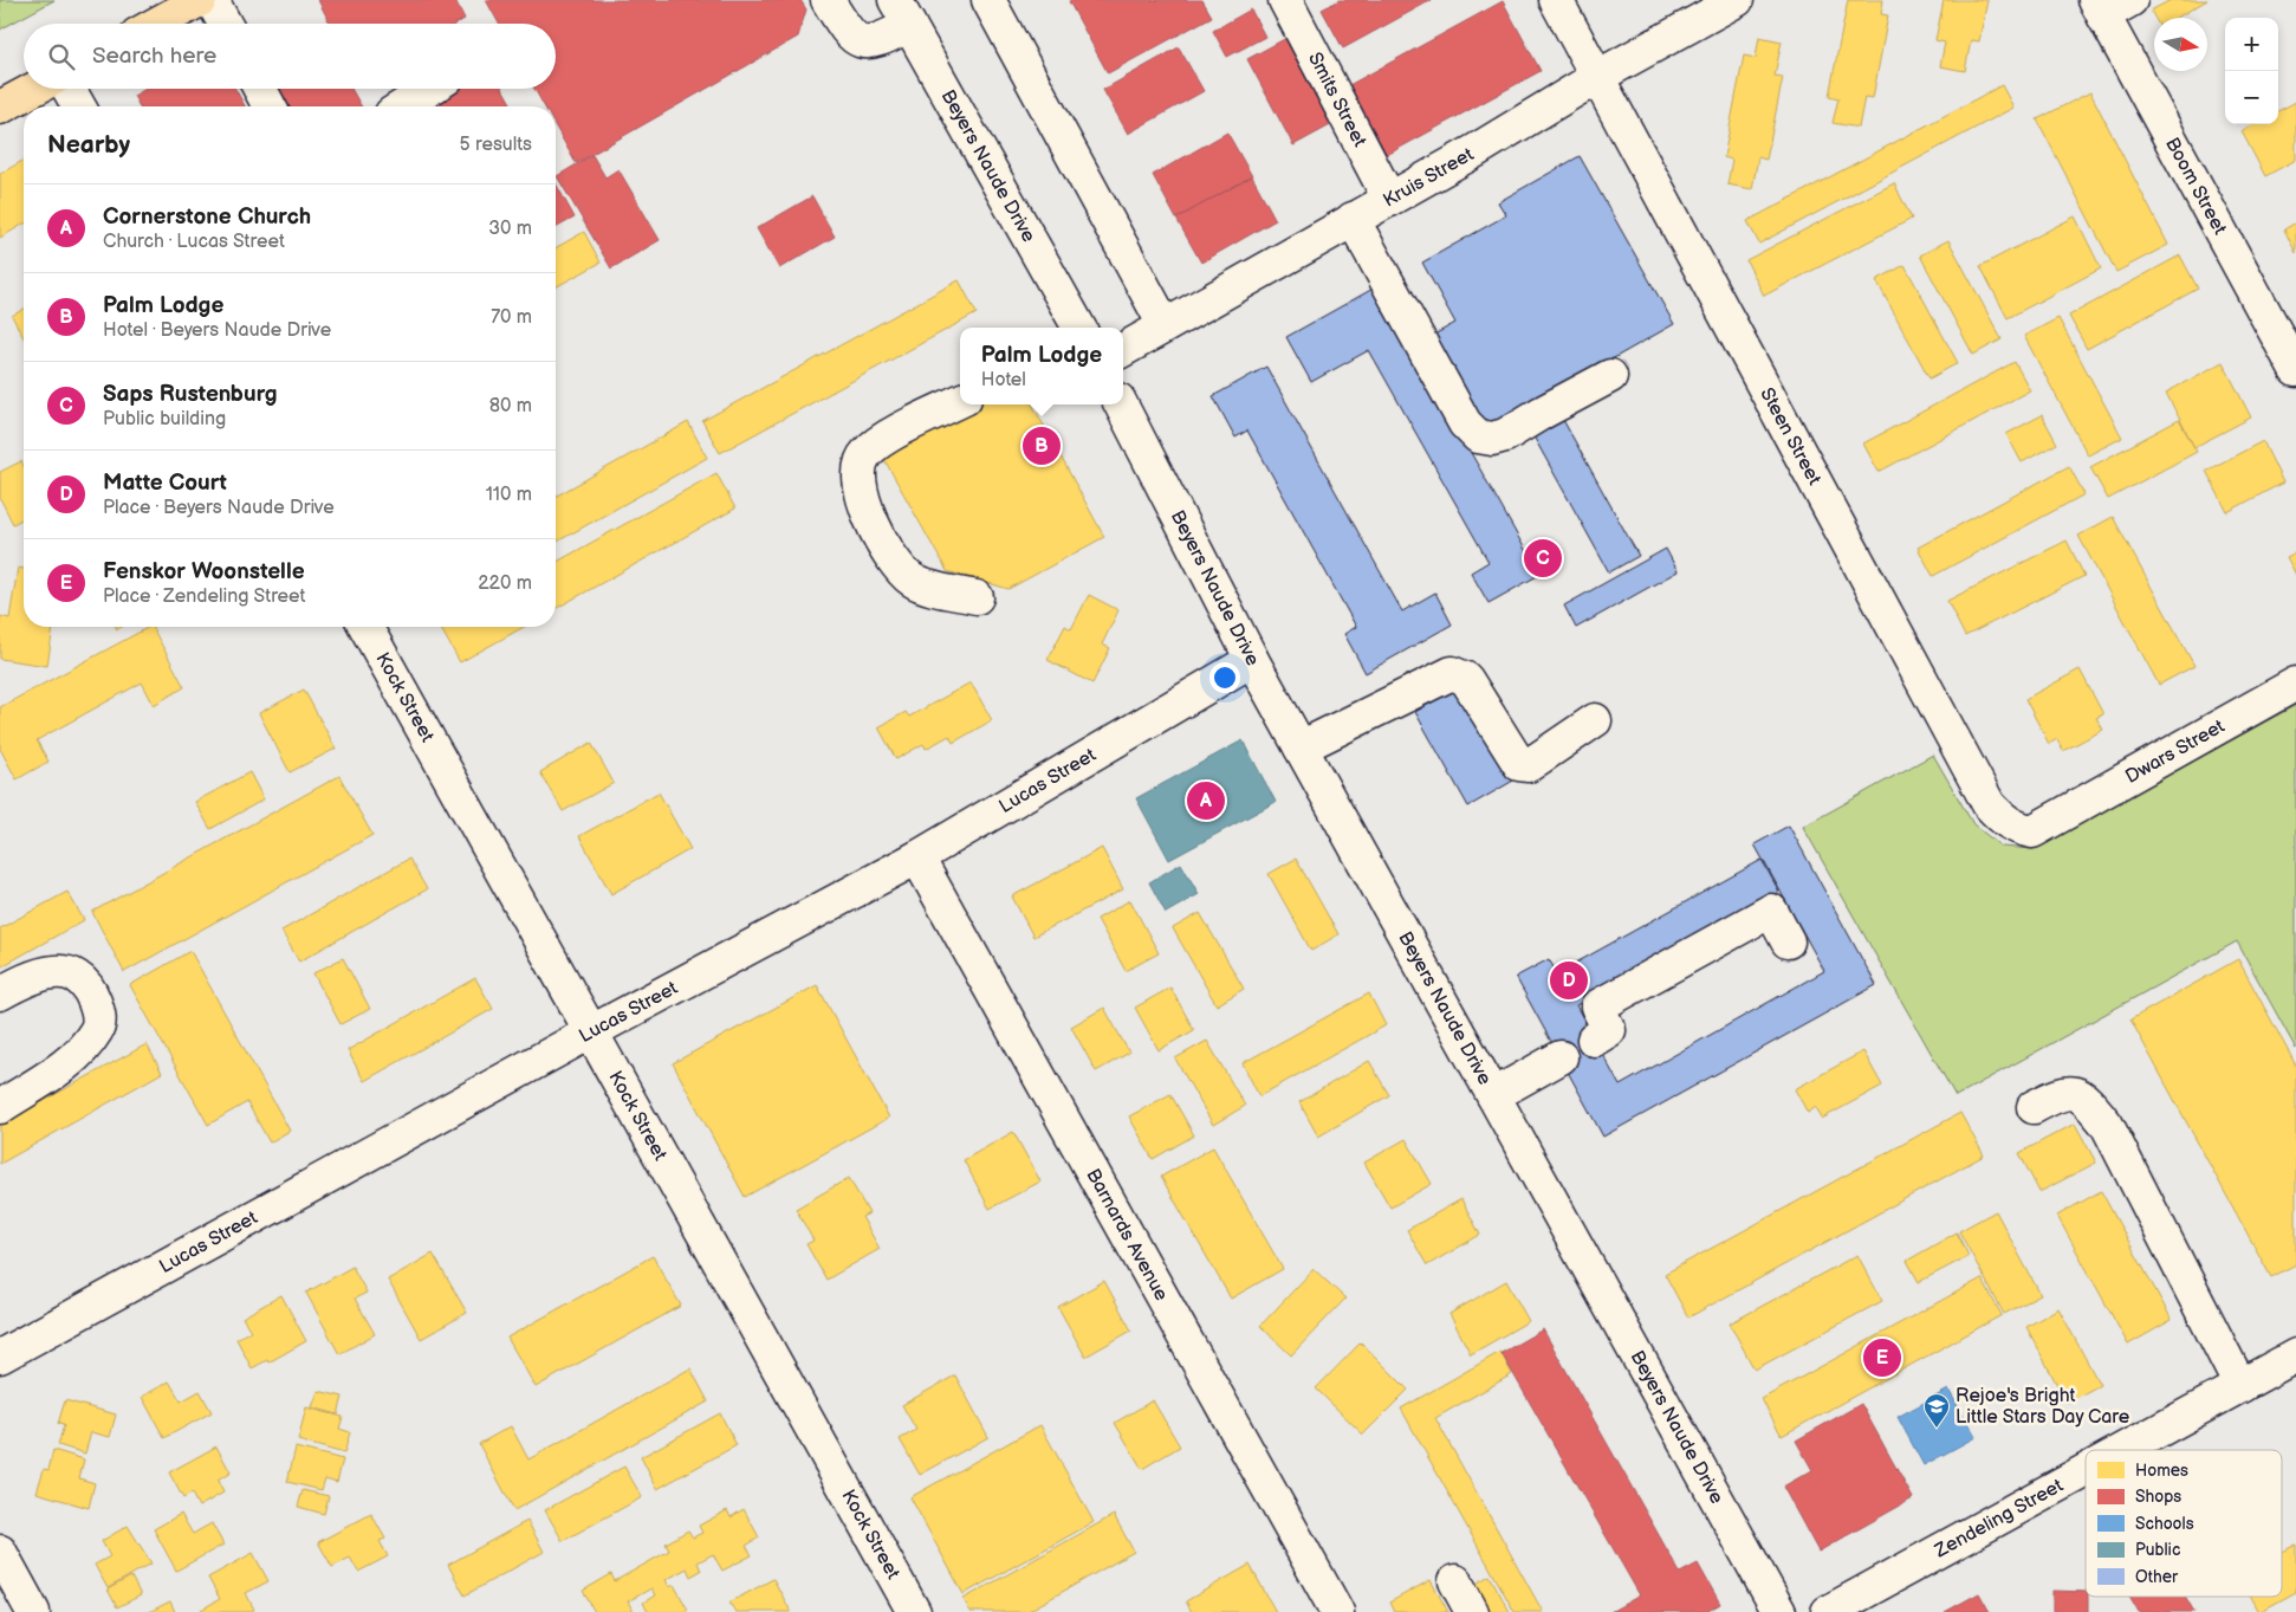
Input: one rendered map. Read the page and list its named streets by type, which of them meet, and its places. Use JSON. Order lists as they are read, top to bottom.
{
  "streets": {
    "street": [
      "Smits Street",
      "Beyers Naude Drive",
      "Kruis Street",
      "Boom Street",
      "Steen Street",
      "Kock Street",
      "Dwars Street",
      "Lucas Street",
      "Barnards Avenue",
      "Zendeling Street"
    ]
  },
  "crossings": [
    ["Smits Street", "Kruis Street"],
    ["Beyers Naude Drive", "Lucas Street"],
    ["Kruis Street", "Steen Street"],
    ["Steen Street", "Dwars Street"],
    ["Kock Street", "Lucas Street"],
    ["Lucas Street", "Barnards Avenue"]
  ],
  "places": {
    "school or university": ["Rejoe's Bright Little Stars Day Care"]
  },
  "legend": [
    "Homes",
    "Shops",
    "Schools",
    "Public",
    "Other"
  ],
  "north": "right",
  "page": {
    "map_buttons": ["+", "−"],
    "search": "Search here",
    "heading": ["Nearby", "5 results"],
    "list": [
      {
        "mark": "A",
        "name": "Cornerstone Church",
        "note": "Church · Lucas Street",
        "value": "30 m"
      },
      {
        "mark": "B",
        "name": "Palm Lodge",
        "note": "Hotel · Beyers Naude Drive",
        "value": "70 m"
      },
      {
        "mark": "C",
        "name": "Saps Rustenburg",
        "note": "Public building",
        "value": "80 m"
      },
      {
        "mark": "D",
        "name": "Matte Court",
        "note": "Place · Beyers Naude Drive",
        "value": "110 m"
      },
      {
        "mark": "E",
        "name": "Fenskor Woonstelle",
        "note": "Place · Zendeling Street",
        "value": "220 m"
      }
    ],
    "popup": ["Palm Lodge", "Hotel"],
    "pins": [
      "B",
      "C",
      "A",
      "D",
      "E"
    ]
  }
}
